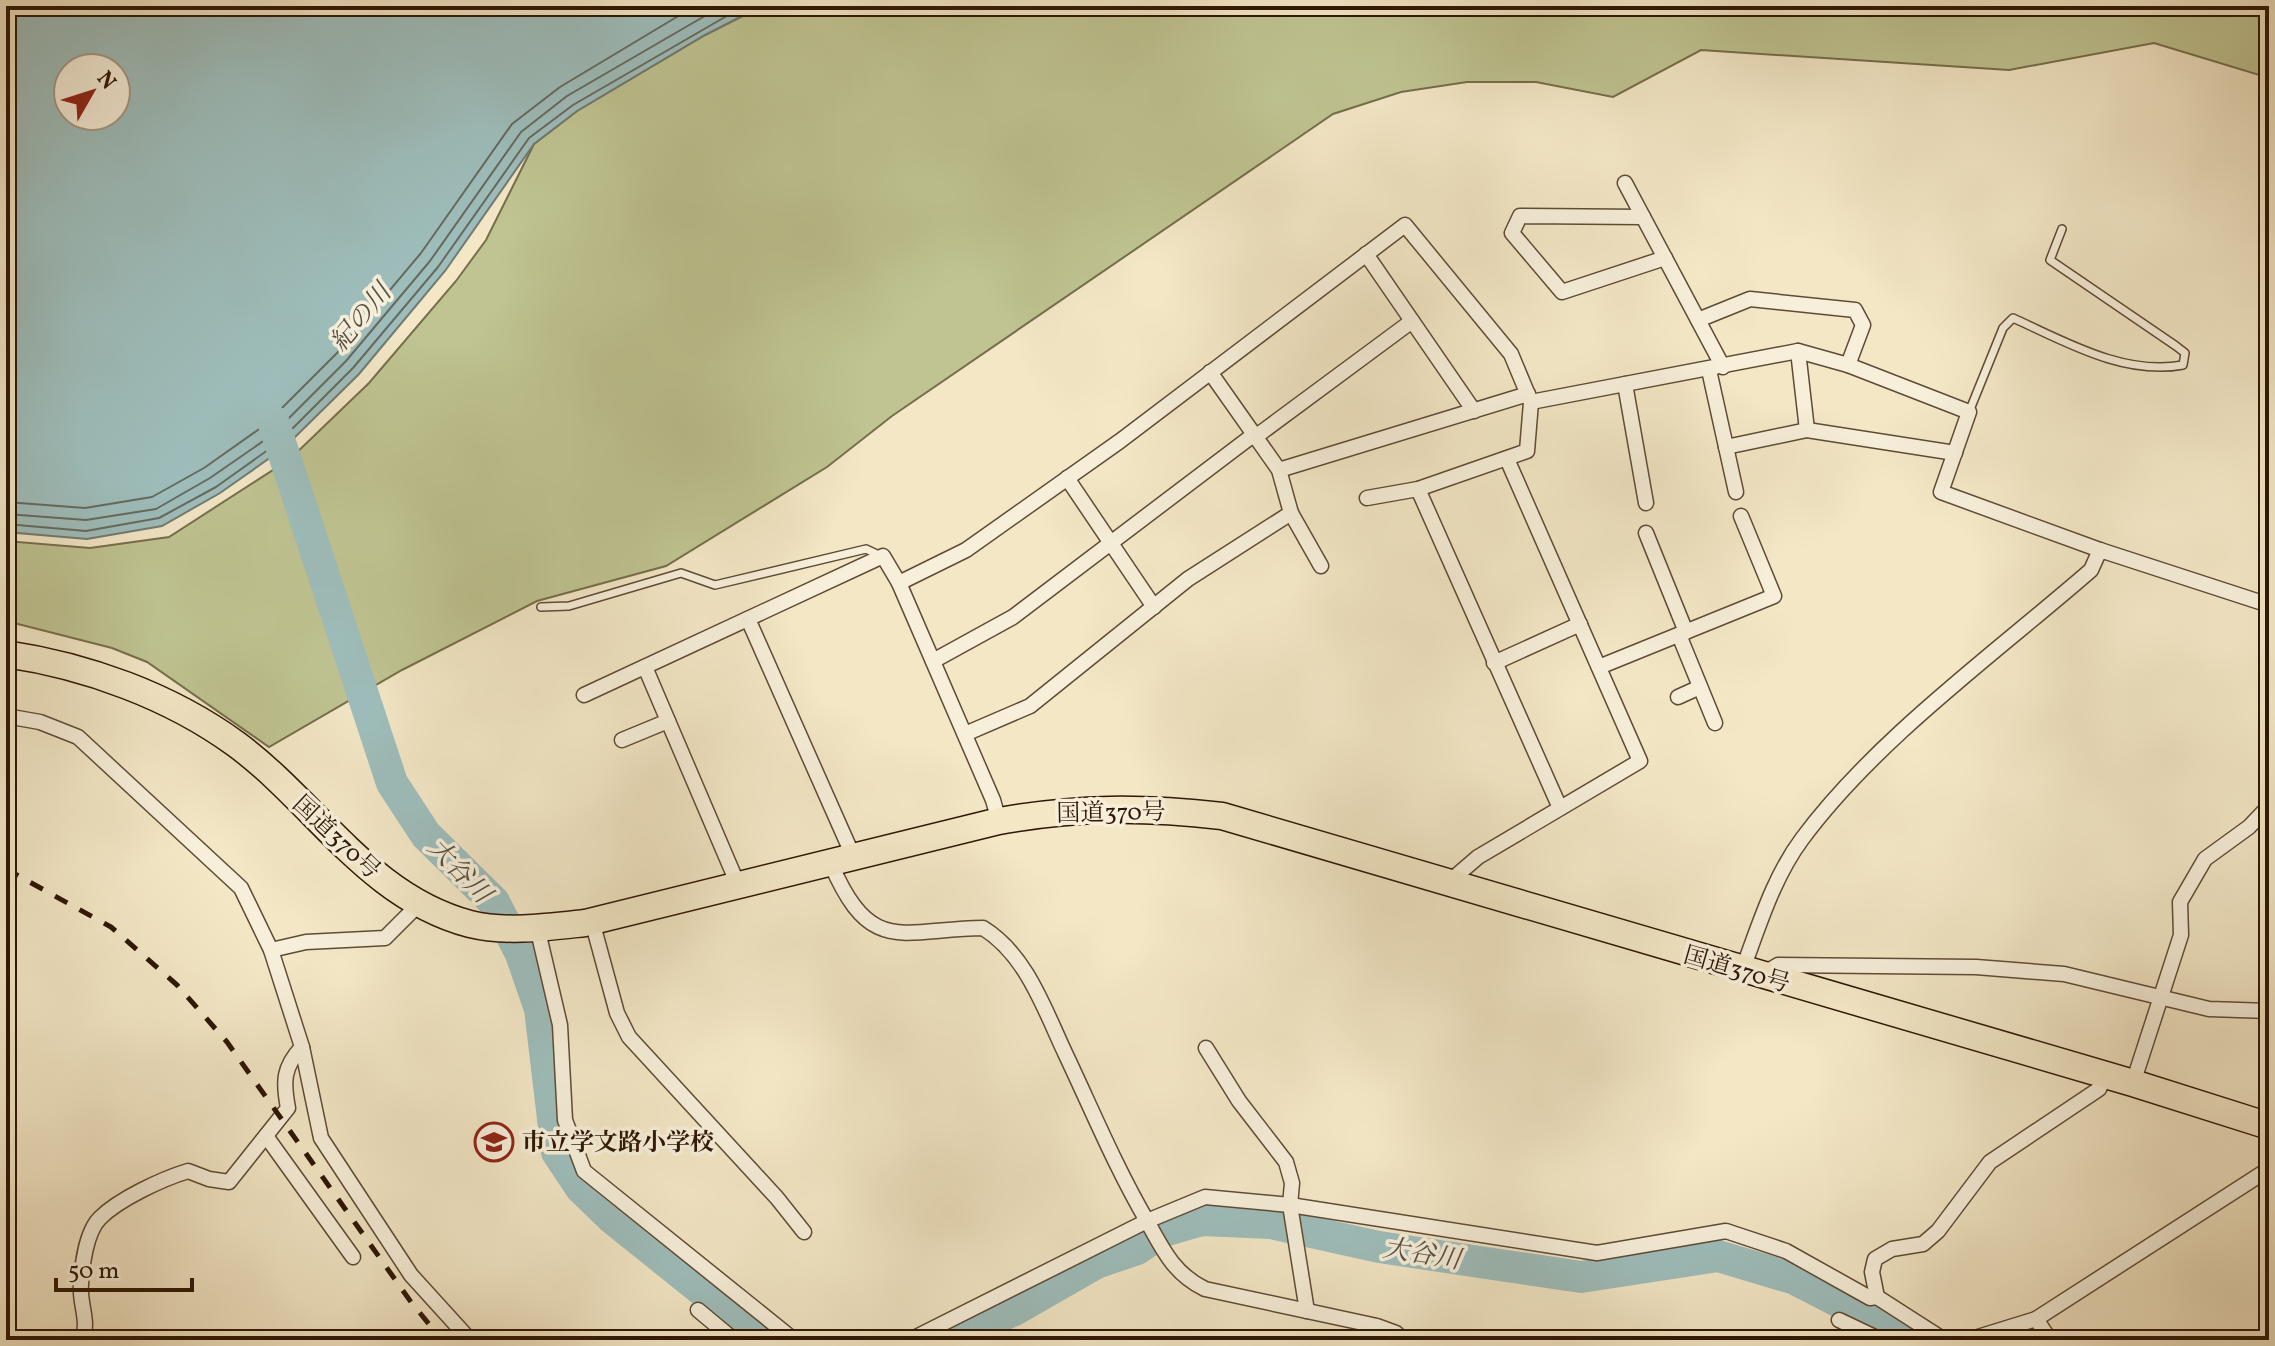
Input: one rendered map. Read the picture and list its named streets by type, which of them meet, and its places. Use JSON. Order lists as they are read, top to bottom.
{
  "streets": {
    "highway": ["国道370号"]
  },
  "water": ["紀の川", "大谷川"],
  "places": {
    "school or university": ["市立学文路小学校"]
  },
  "scale_bar": "50 m",
  "north": "top right"
}
